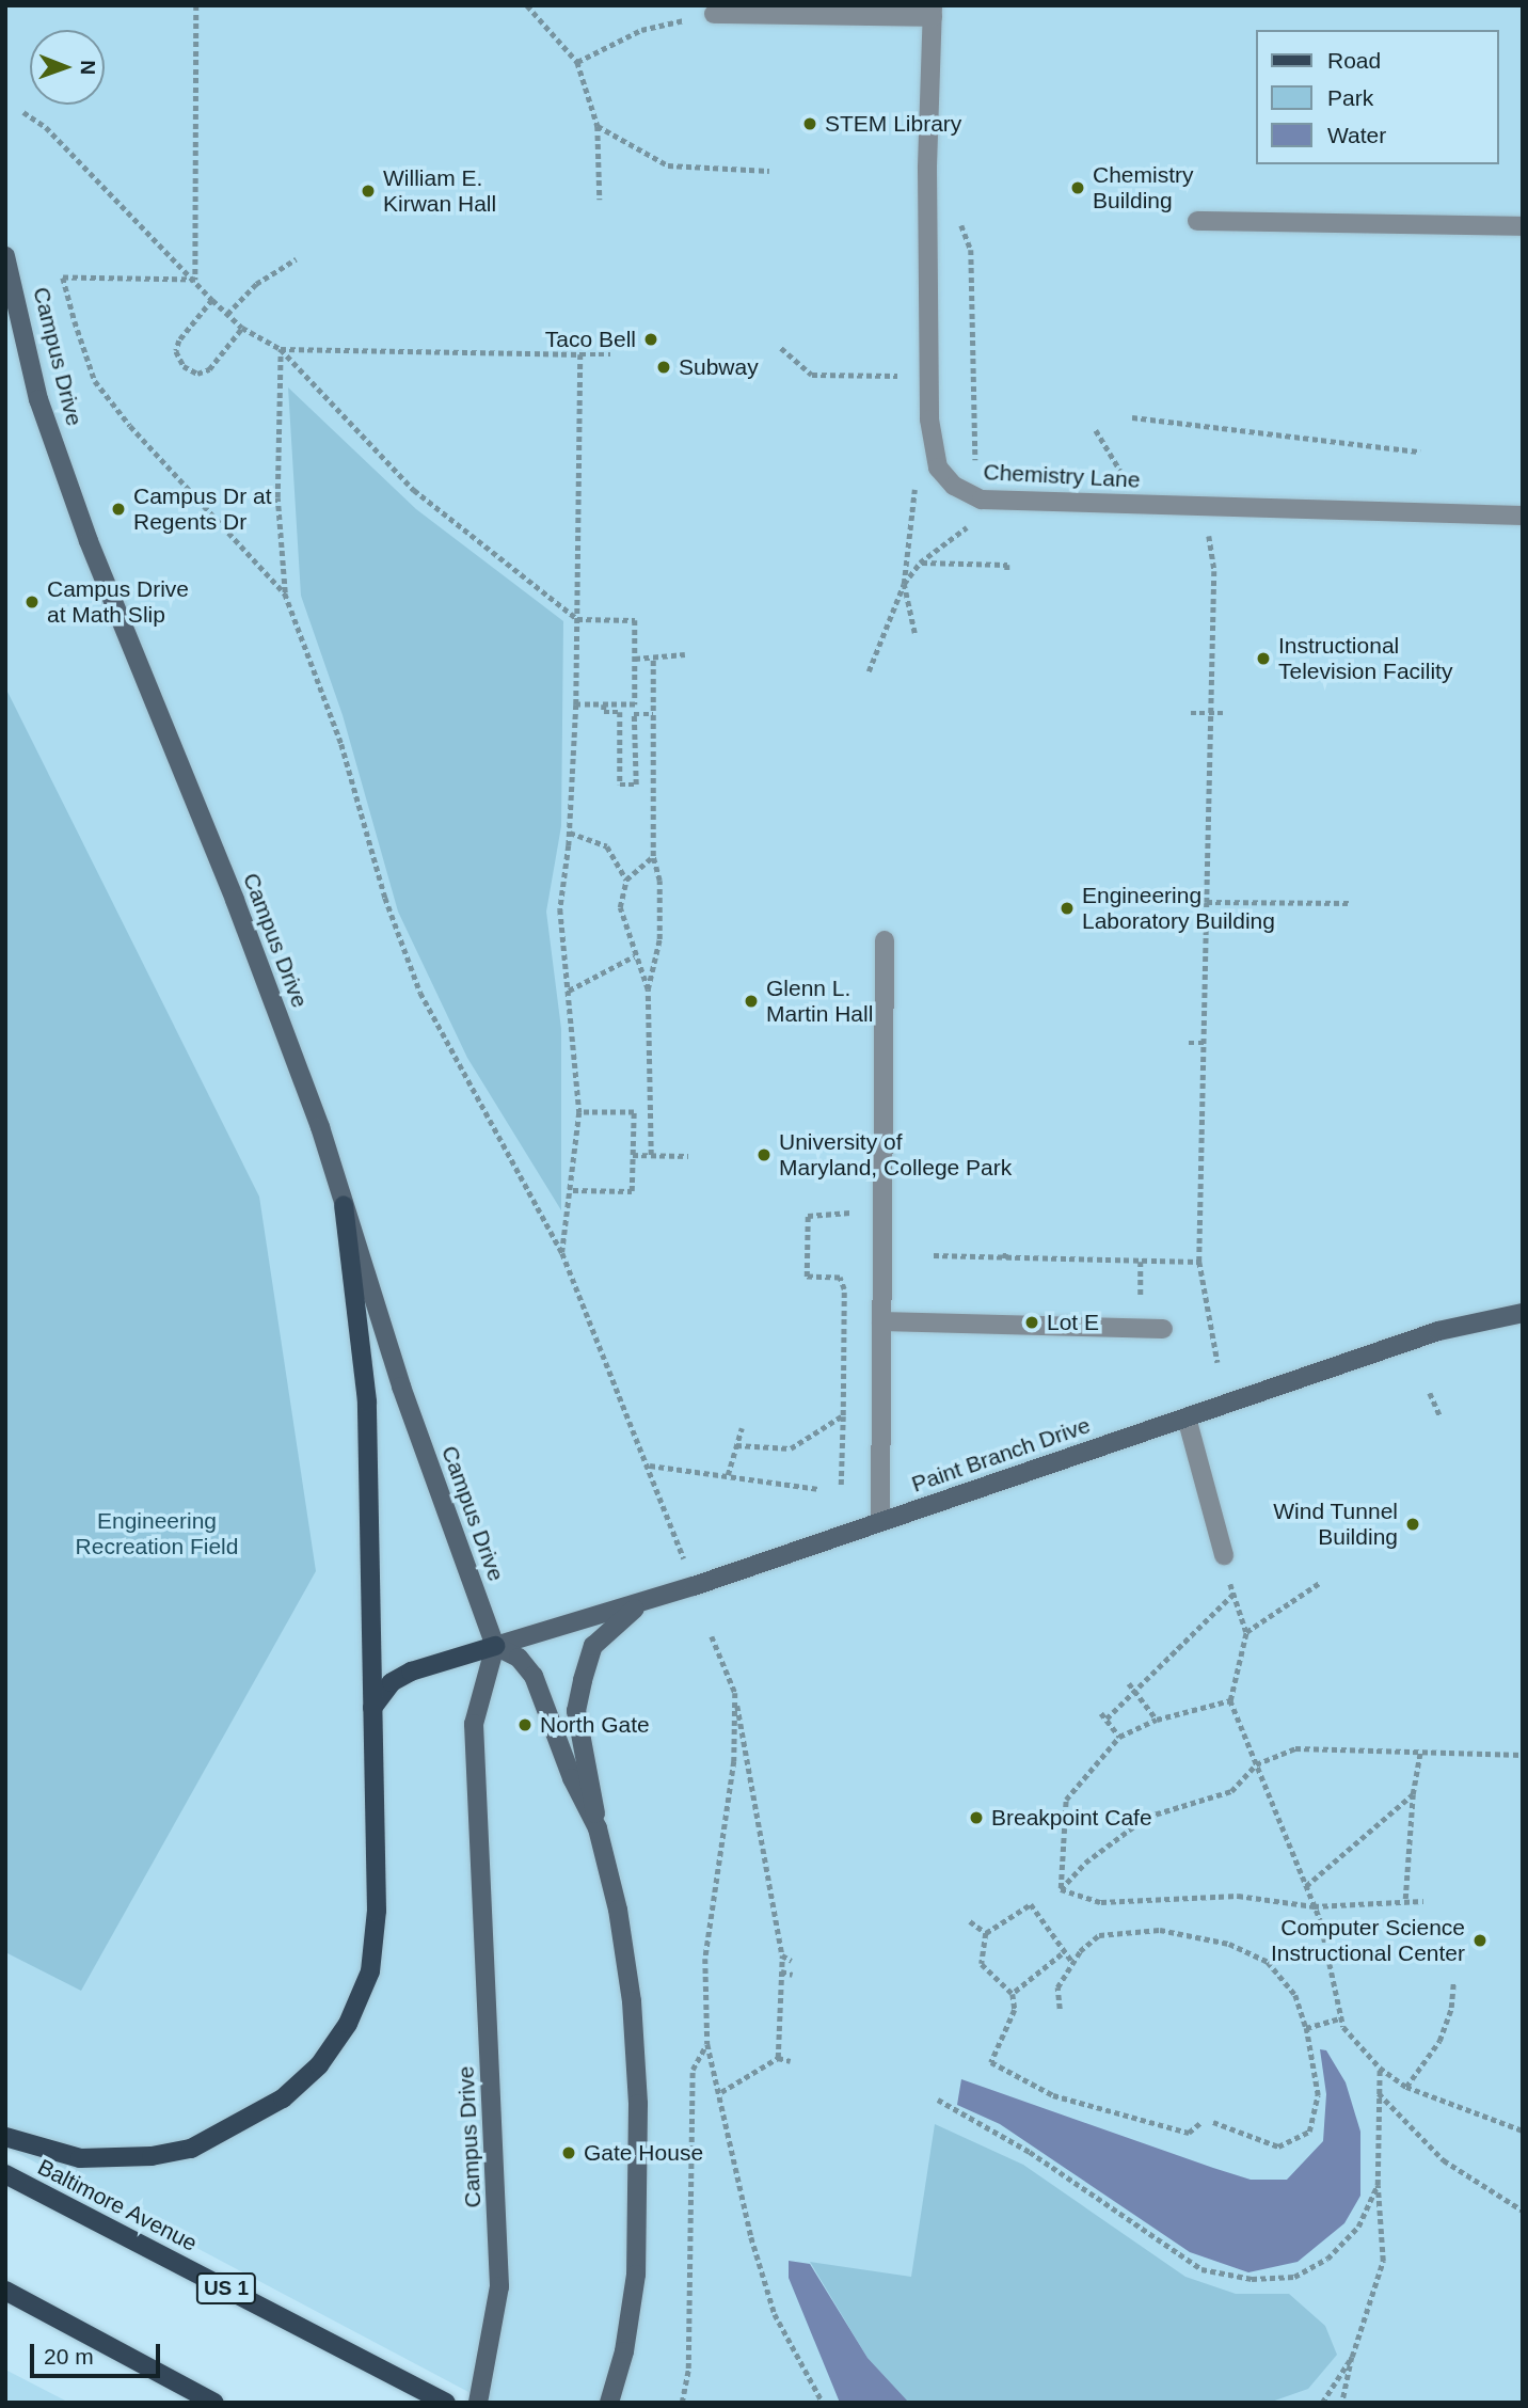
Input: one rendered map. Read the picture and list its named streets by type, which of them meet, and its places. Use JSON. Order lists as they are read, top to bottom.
{
  "streets": {
    "main road": ["Baltimore Avenue", "US 1"],
    "street": ["Campus Drive", "Paint Branch Drive"],
    "lane": ["Chemistry Lane"]
  },
  "crossings": [
    ["Campus Drive", "Paint Branch Drive"]
  ],
  "parks": ["Engineering Recreation Field"],
  "places": [
    "STEM Library",
    "Chemistry Building",
    "William E. Kirwan Hall",
    "Taco Bell",
    "Subway",
    "Campus Dr at Regents Dr",
    "Campus Drive at Math Slip",
    "Instructional Television Facility",
    "Engineering Laboratory Building",
    "Glenn L. Martin Hall",
    "University of Maryland, College Park",
    "Lot E",
    "Wind Tunnel Building",
    "North Gate",
    "Breakpoint Cafe",
    "Computer Science Instructional Center",
    "Gate House"
  ],
  "legend": ["Road", "Park", "Water"],
  "scale_bar": "20 m",
  "north": "right"
}
